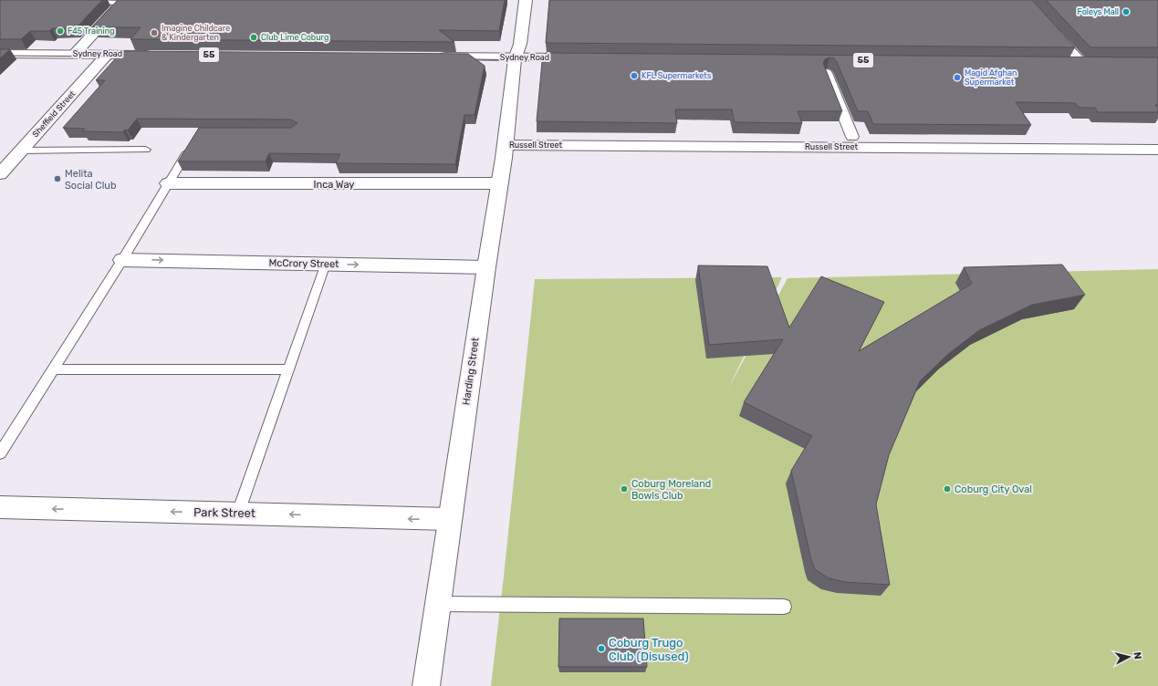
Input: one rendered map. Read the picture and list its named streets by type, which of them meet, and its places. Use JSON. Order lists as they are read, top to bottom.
{
  "streets": {
    "main road": [
      "Sydney Road",
      "Sheffield Street",
      "Russell Street",
      "Inca Way",
      "McCrory Street",
      "Harding Street",
      "Park Street"
    ]
  },
  "crossings": [
    ["Sydney Road", "Sheffield Street"],
    ["Sydney Road", "Harding Street"],
    ["Russell Street", "Harding Street"],
    ["Inca Way", "Harding Street"],
    ["McCrory Street", "Harding Street"],
    ["Harding Street", "Park Street"]
  ],
  "one_way": ["McCrory Street", "Park Street"],
  "places": [
    "Foleys Mall",
    "F45 Training",
    "Imagine Childcare & Kindergarten",
    "Club Lime Coburg",
    "KFL Supermarkets",
    "Magid Afghan Supermarket",
    "Melita Social Club",
    "Coburg Moreland Bowls Club",
    "Coburg City Oval",
    "Coburg Trugo Club (Disused)"
  ],
  "north": "right"
}
